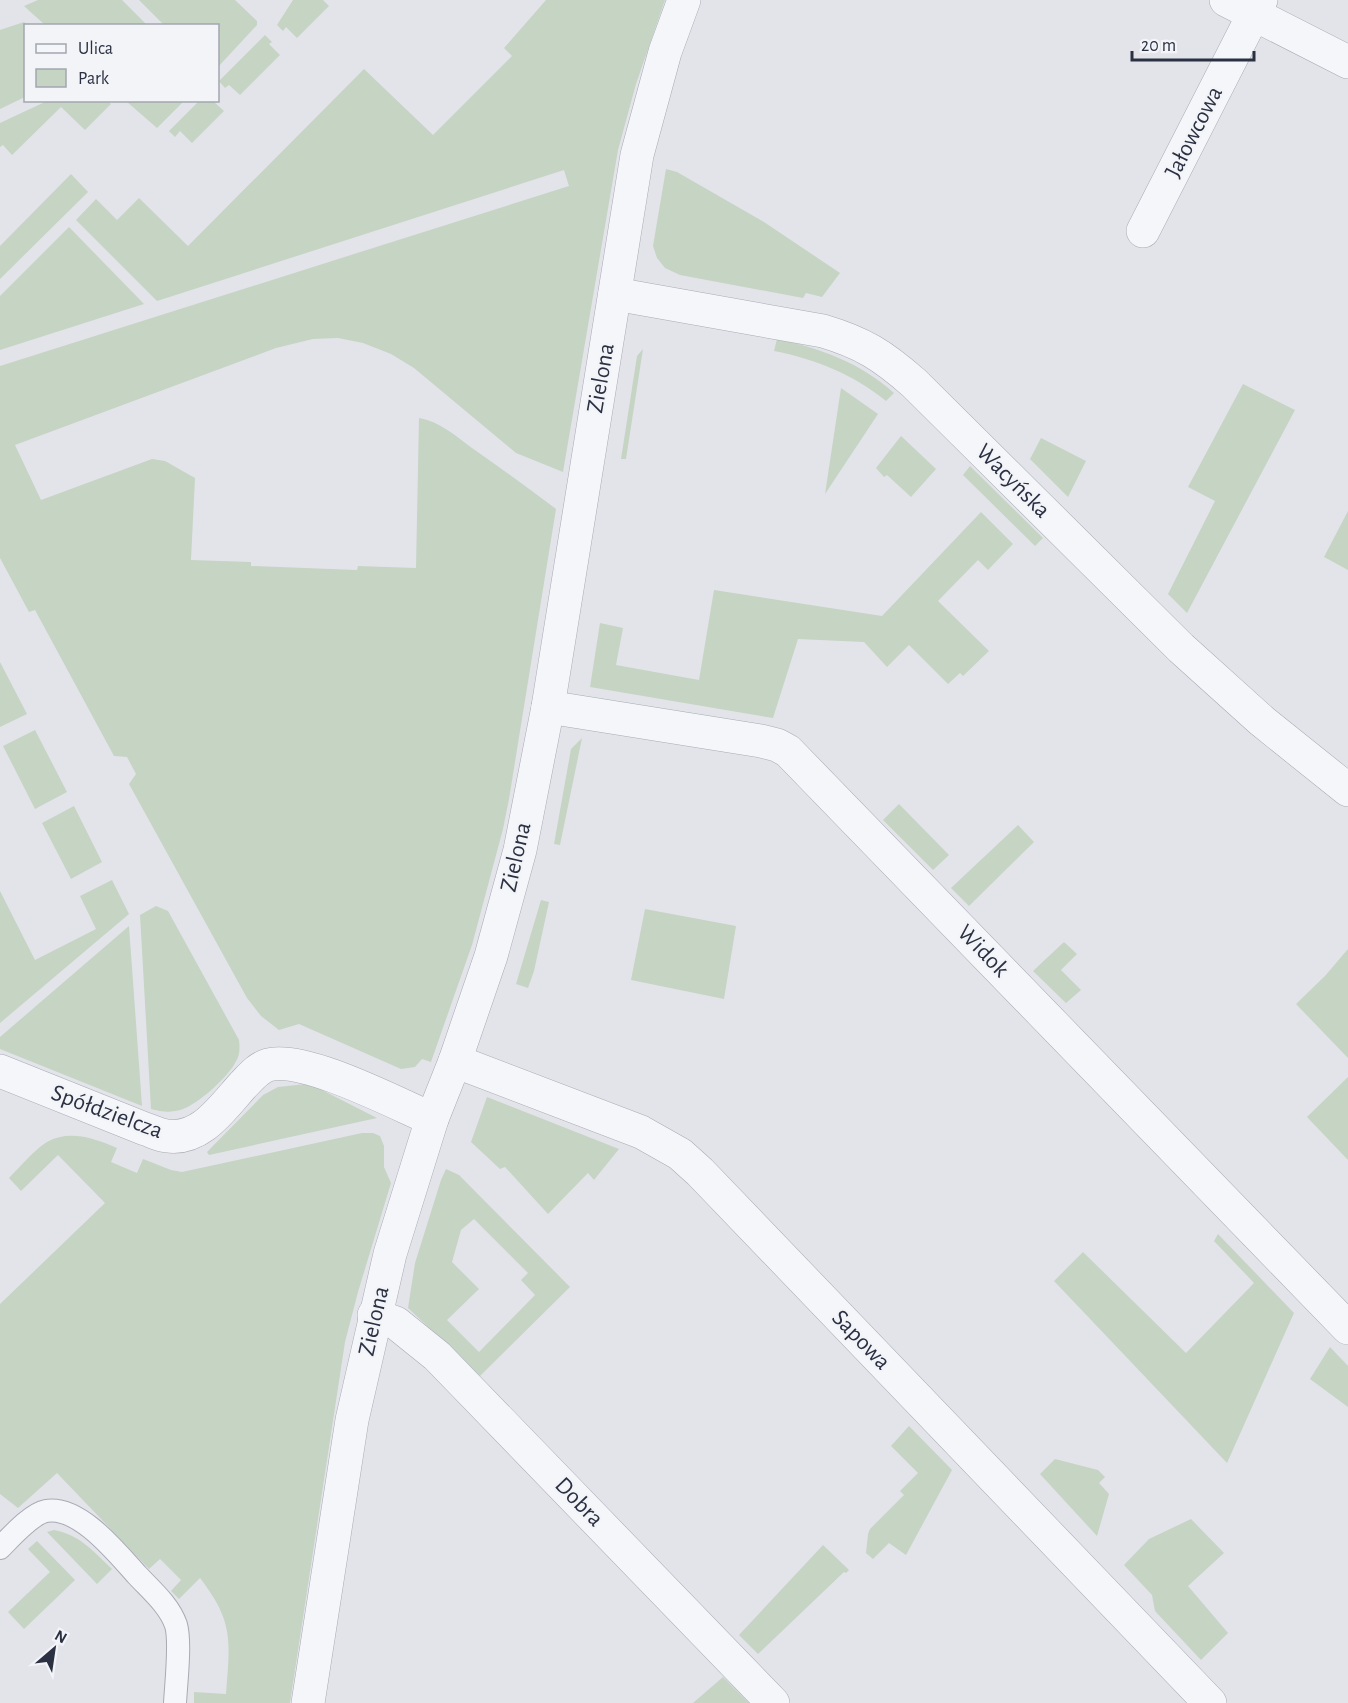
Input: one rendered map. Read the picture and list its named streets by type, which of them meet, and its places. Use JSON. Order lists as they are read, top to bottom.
{
  "streets": {
    "street": [
      "Jałowcowa",
      "Zielona",
      "Wacyńska",
      "Widok",
      "Spółdzielcza",
      "Sapowa",
      "Dobra"
    ]
  },
  "crossings": [
    ["Zielona", "Wacyńska"],
    ["Zielona", "Widok"],
    ["Zielona", "Spółdzielcza"],
    ["Zielona", "Sapowa"],
    ["Zielona", "Dobra"]
  ],
  "legend": ["Ulica", "Park"],
  "scale_bar": "20 m",
  "north": "top right"
}
